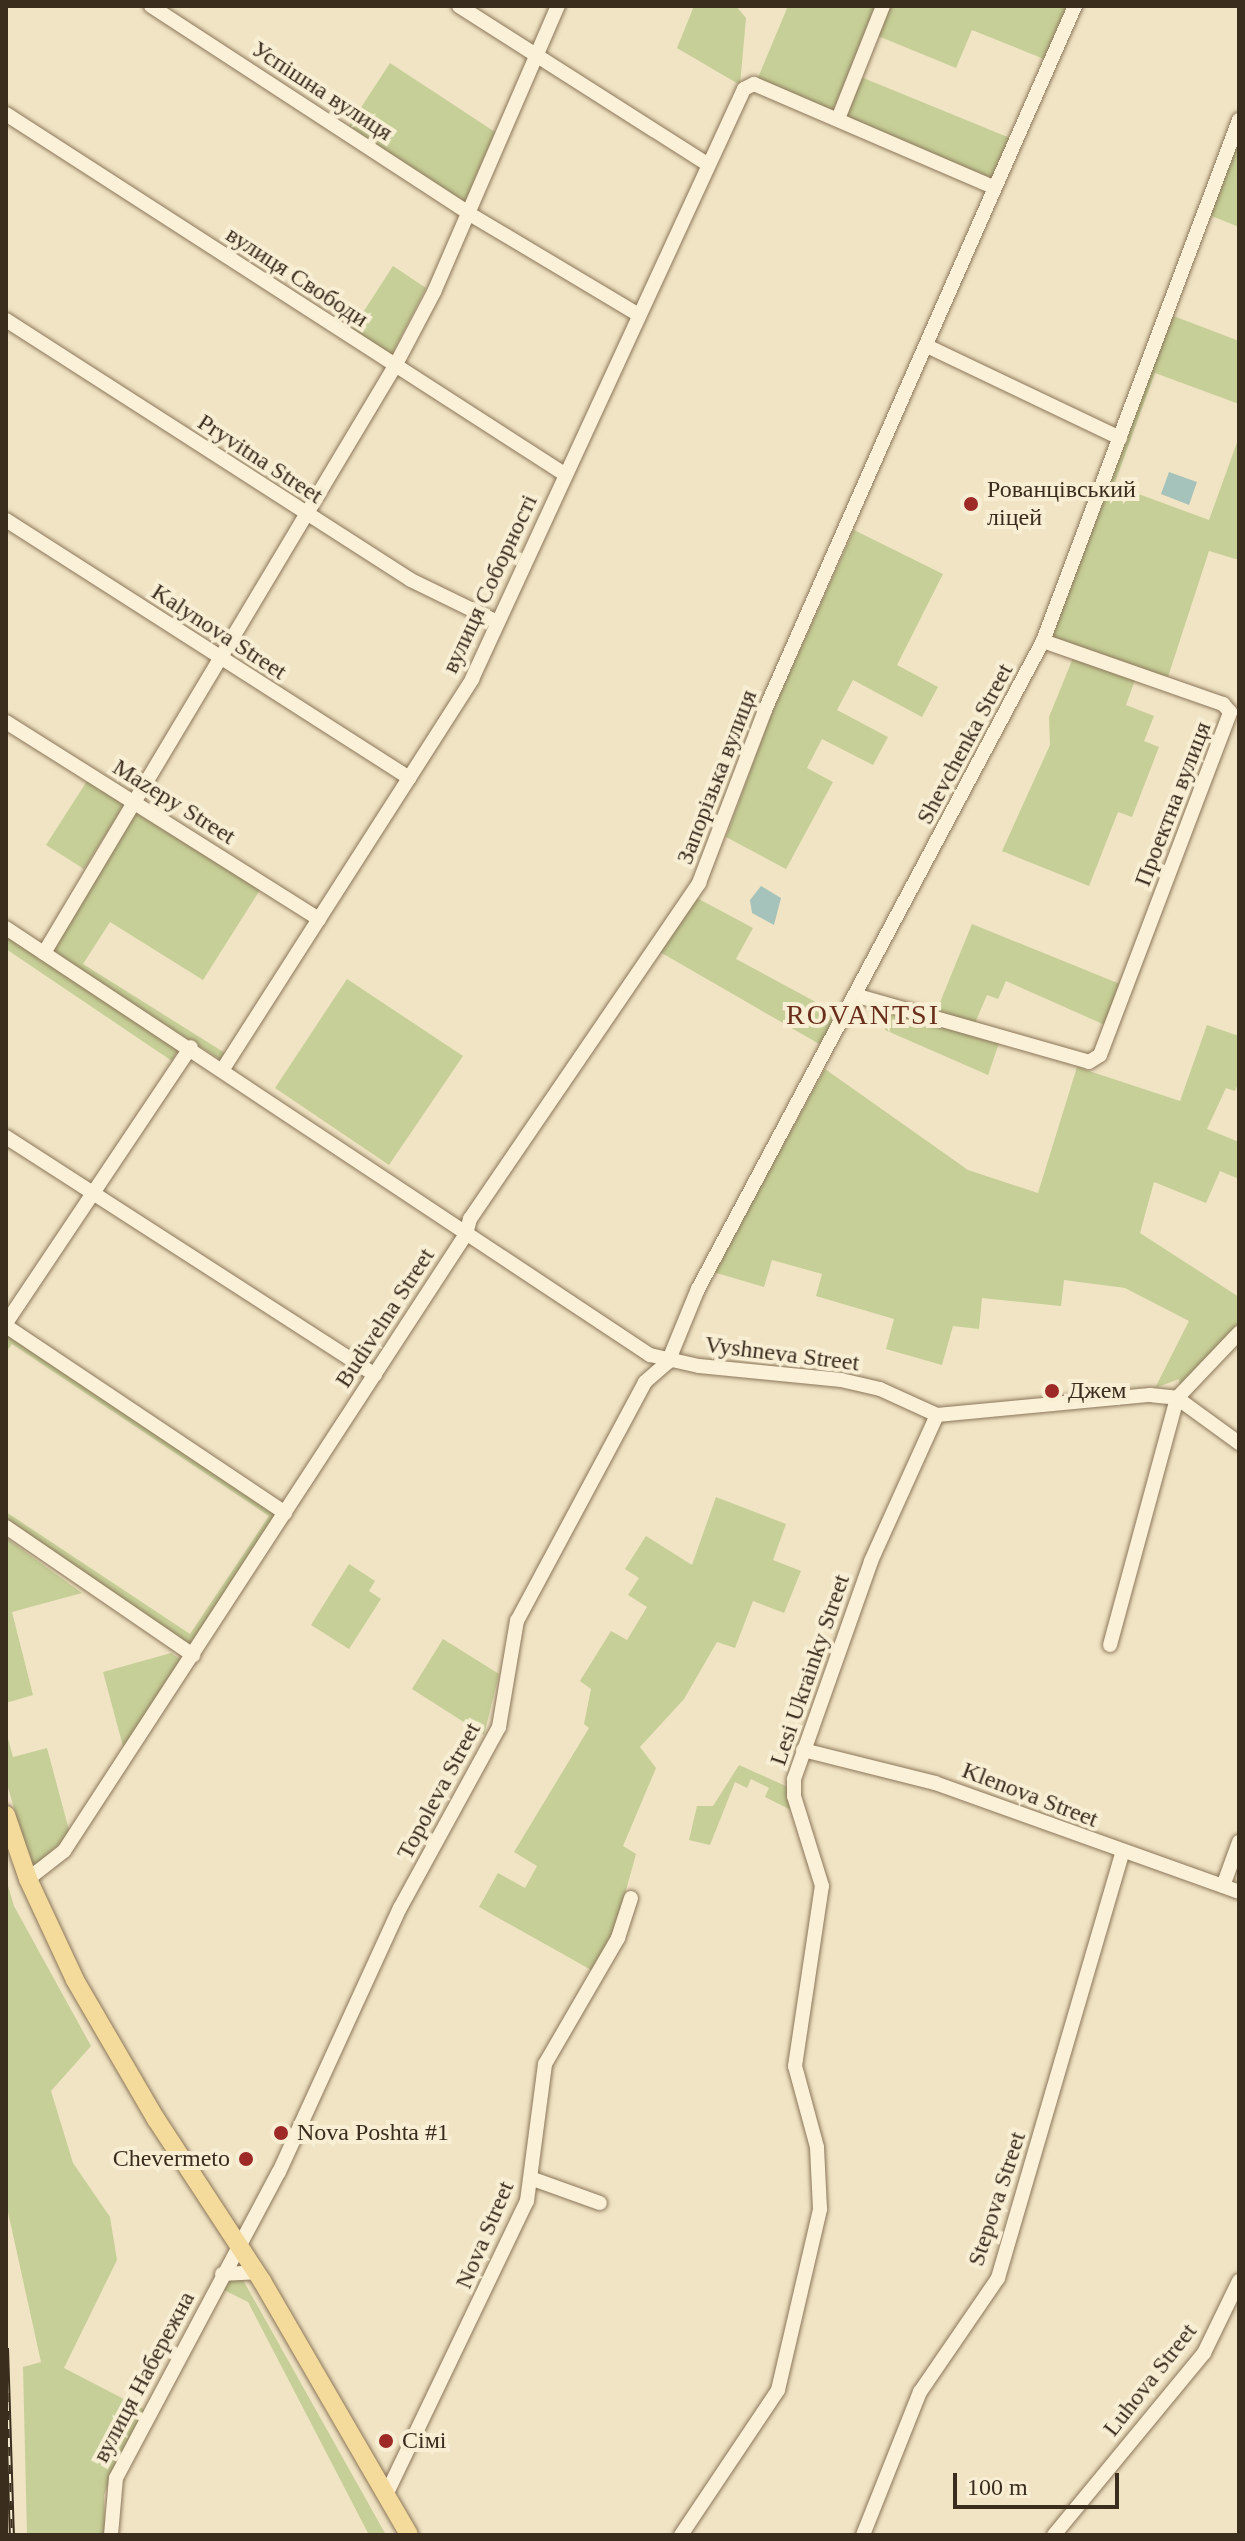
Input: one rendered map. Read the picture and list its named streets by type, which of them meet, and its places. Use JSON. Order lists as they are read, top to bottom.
{
  "streets": {
    "street": [
      "Успішна вулиця",
      "вулиця Свободи",
      "Pryvitna Street",
      "вулиця Соборності",
      "Kalynova Street",
      "Shevchenka Street",
      "Запорізька вулиця",
      "Mazepy Street",
      "Проектна вулиця",
      "Budivelna Street",
      "Vyshneva Street",
      "Lesi Ukrainky Street",
      "Topoleva Street",
      "Klenova Street",
      "Stepova Street",
      "Nova Street",
      "вулиця Набережна",
      "Luhova Street"
    ]
  },
  "crossings": [
    ["Успішна вулиця", "вулиця Соборності"],
    ["вулиця Свободи", "вулиця Соборності"],
    ["Pryvitna Street", "вулиця Соборності"],
    ["вулиця Соборності", "Kalynova Street"],
    ["вулиця Соборності", "Mazepy Street"],
    ["вулиця Соборності", "Budivelna Street"],
    ["Shevchenka Street", "Проектна вулиця"],
    ["Shevchenka Street", "Vyshneva Street"],
    ["Shevchenka Street", "Topoleva Street"],
    ["Запорізька вулиця", "Budivelna Street"],
    ["Запорізька вулиця", "Vyshneva Street"],
    ["Budivelna Street", "Vyshneva Street"],
    ["Vyshneva Street", "Lesi Ukrainky Street"],
    ["Vyshneva Street", "Topoleva Street"],
    ["Lesi Ukrainky Street", "Klenova Street"],
    ["Topoleva Street", "вулиця Набережна"],
    ["Klenova Street", "Stepova Street"]
  ],
  "districts": ["ROVANTSI"],
  "places": [
    "Рованцівський ліцей",
    "Джем",
    "Nova Poshta #1",
    "Chevermeto",
    "Сімі"
  ],
  "scale_bar": "100 m"
}
